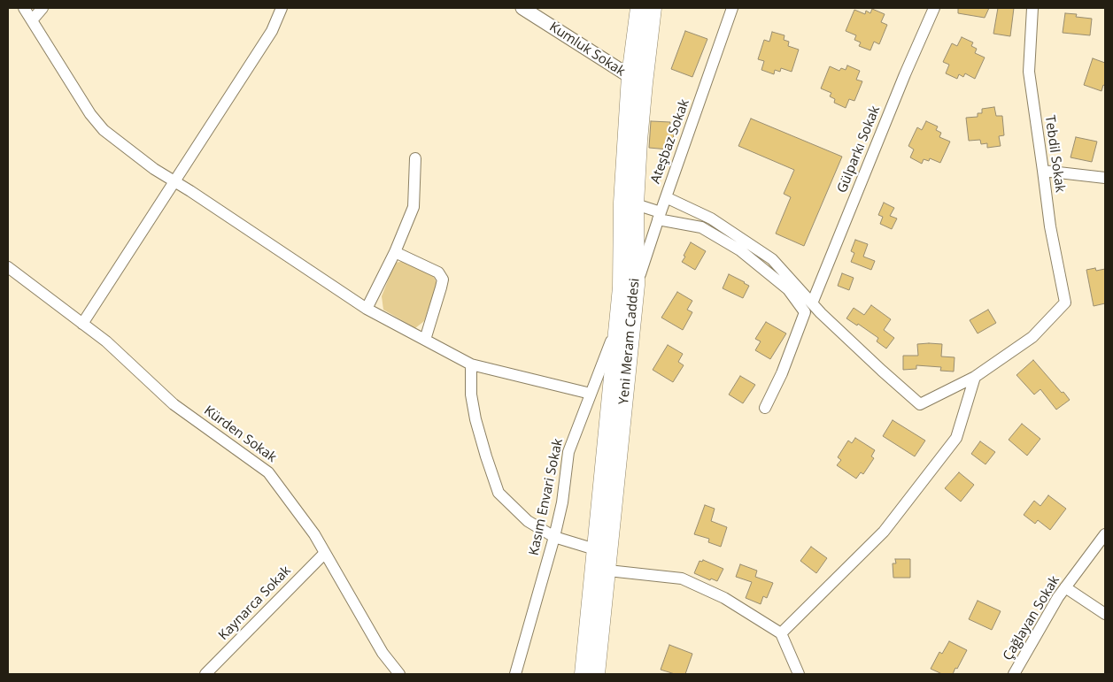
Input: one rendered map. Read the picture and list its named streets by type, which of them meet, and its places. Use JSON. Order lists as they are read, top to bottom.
{
  "streets": {
    "main road": ["Yeni Meram Caddesi"],
    "street": [
      "Kumluk Sokak",
      "Ateşbaz Sokak",
      "Gülparkı Sokak",
      "Tebdil Sokak",
      "Kürden Sokak",
      "Kasım Envari Sokak",
      "Kaynarca Sokak",
      "Çağlayan Sokak"
    ]
  },
  "crossings": [
    ["Kumluk Sokak", "Yeni Meram Caddesi"],
    ["Ateşbaz Sokak", "Yeni Meram Caddesi"],
    ["Yeni Meram Caddesi", "Kasım Envari Sokak"],
    ["Kürden Sokak", "Kaynarca Sokak"]
  ]
}
